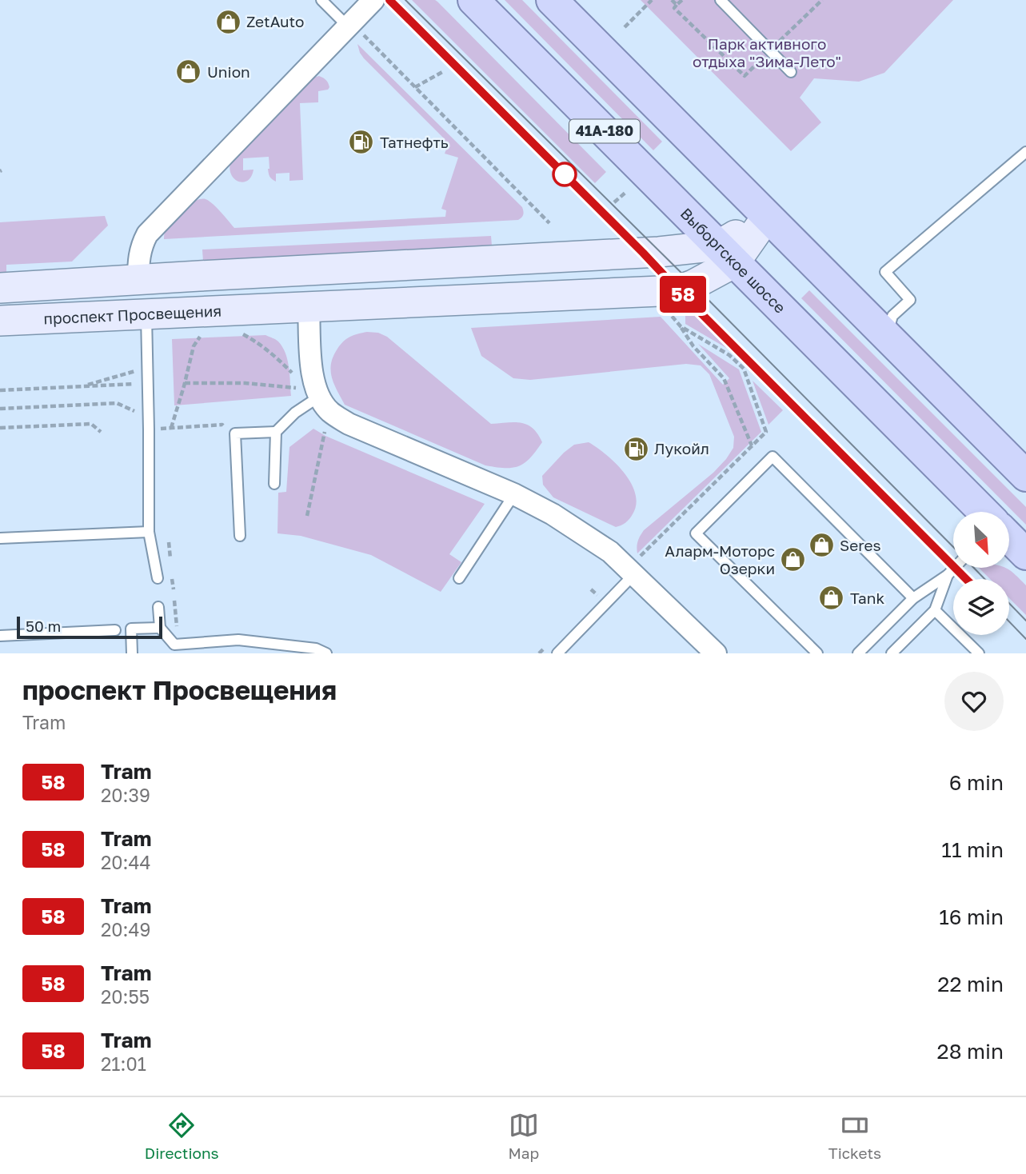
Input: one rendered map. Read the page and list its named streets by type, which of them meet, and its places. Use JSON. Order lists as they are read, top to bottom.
{
  "streets": {
    "main road": ["41А-180", "Выборгское шоссе", "проспект Просвещения"]
  },
  "crossings": [
    ["41А-180", "проспект Просвещения"],
    ["Выборгское шоссе", "проспект Просвещения"]
  ],
  "parks": ["Парк активного отдыха \"Зима-Лето\""],
  "places": {
    "shop": [
      "ZetAuto",
      "Union",
      "Seres",
      "Аларм-Моторс Озерки",
      "Tank"
    ],
    "fuel station": ["Татнефть", "Лукойл"]
  },
  "lines": ["tram line 58"],
  "scale_bar": "50 m",
  "north": "bottom right",
  "page": {
    "on_map": "58",
    "scale": "50 m",
    "heading": ["проспект Просвещения", "Tram"],
    "list": [
      {
        "mark": "58",
        "name": "Tram",
        "note": "20:39",
        "value": "6 min"
      },
      {
        "mark": "58",
        "name": "Tram",
        "note": "20:44",
        "value": "11 min"
      },
      {
        "mark": "58",
        "name": "Tram",
        "note": "20:49",
        "value": "16 min"
      },
      {
        "mark": "58",
        "name": "Tram",
        "note": "20:55",
        "value": "22 min"
      },
      {
        "mark": "58",
        "name": "Tram",
        "note": "21:01",
        "value": "28 min"
      }
    ],
    "tabs": ["Directions", "Map", "Tickets"]
  }
}
